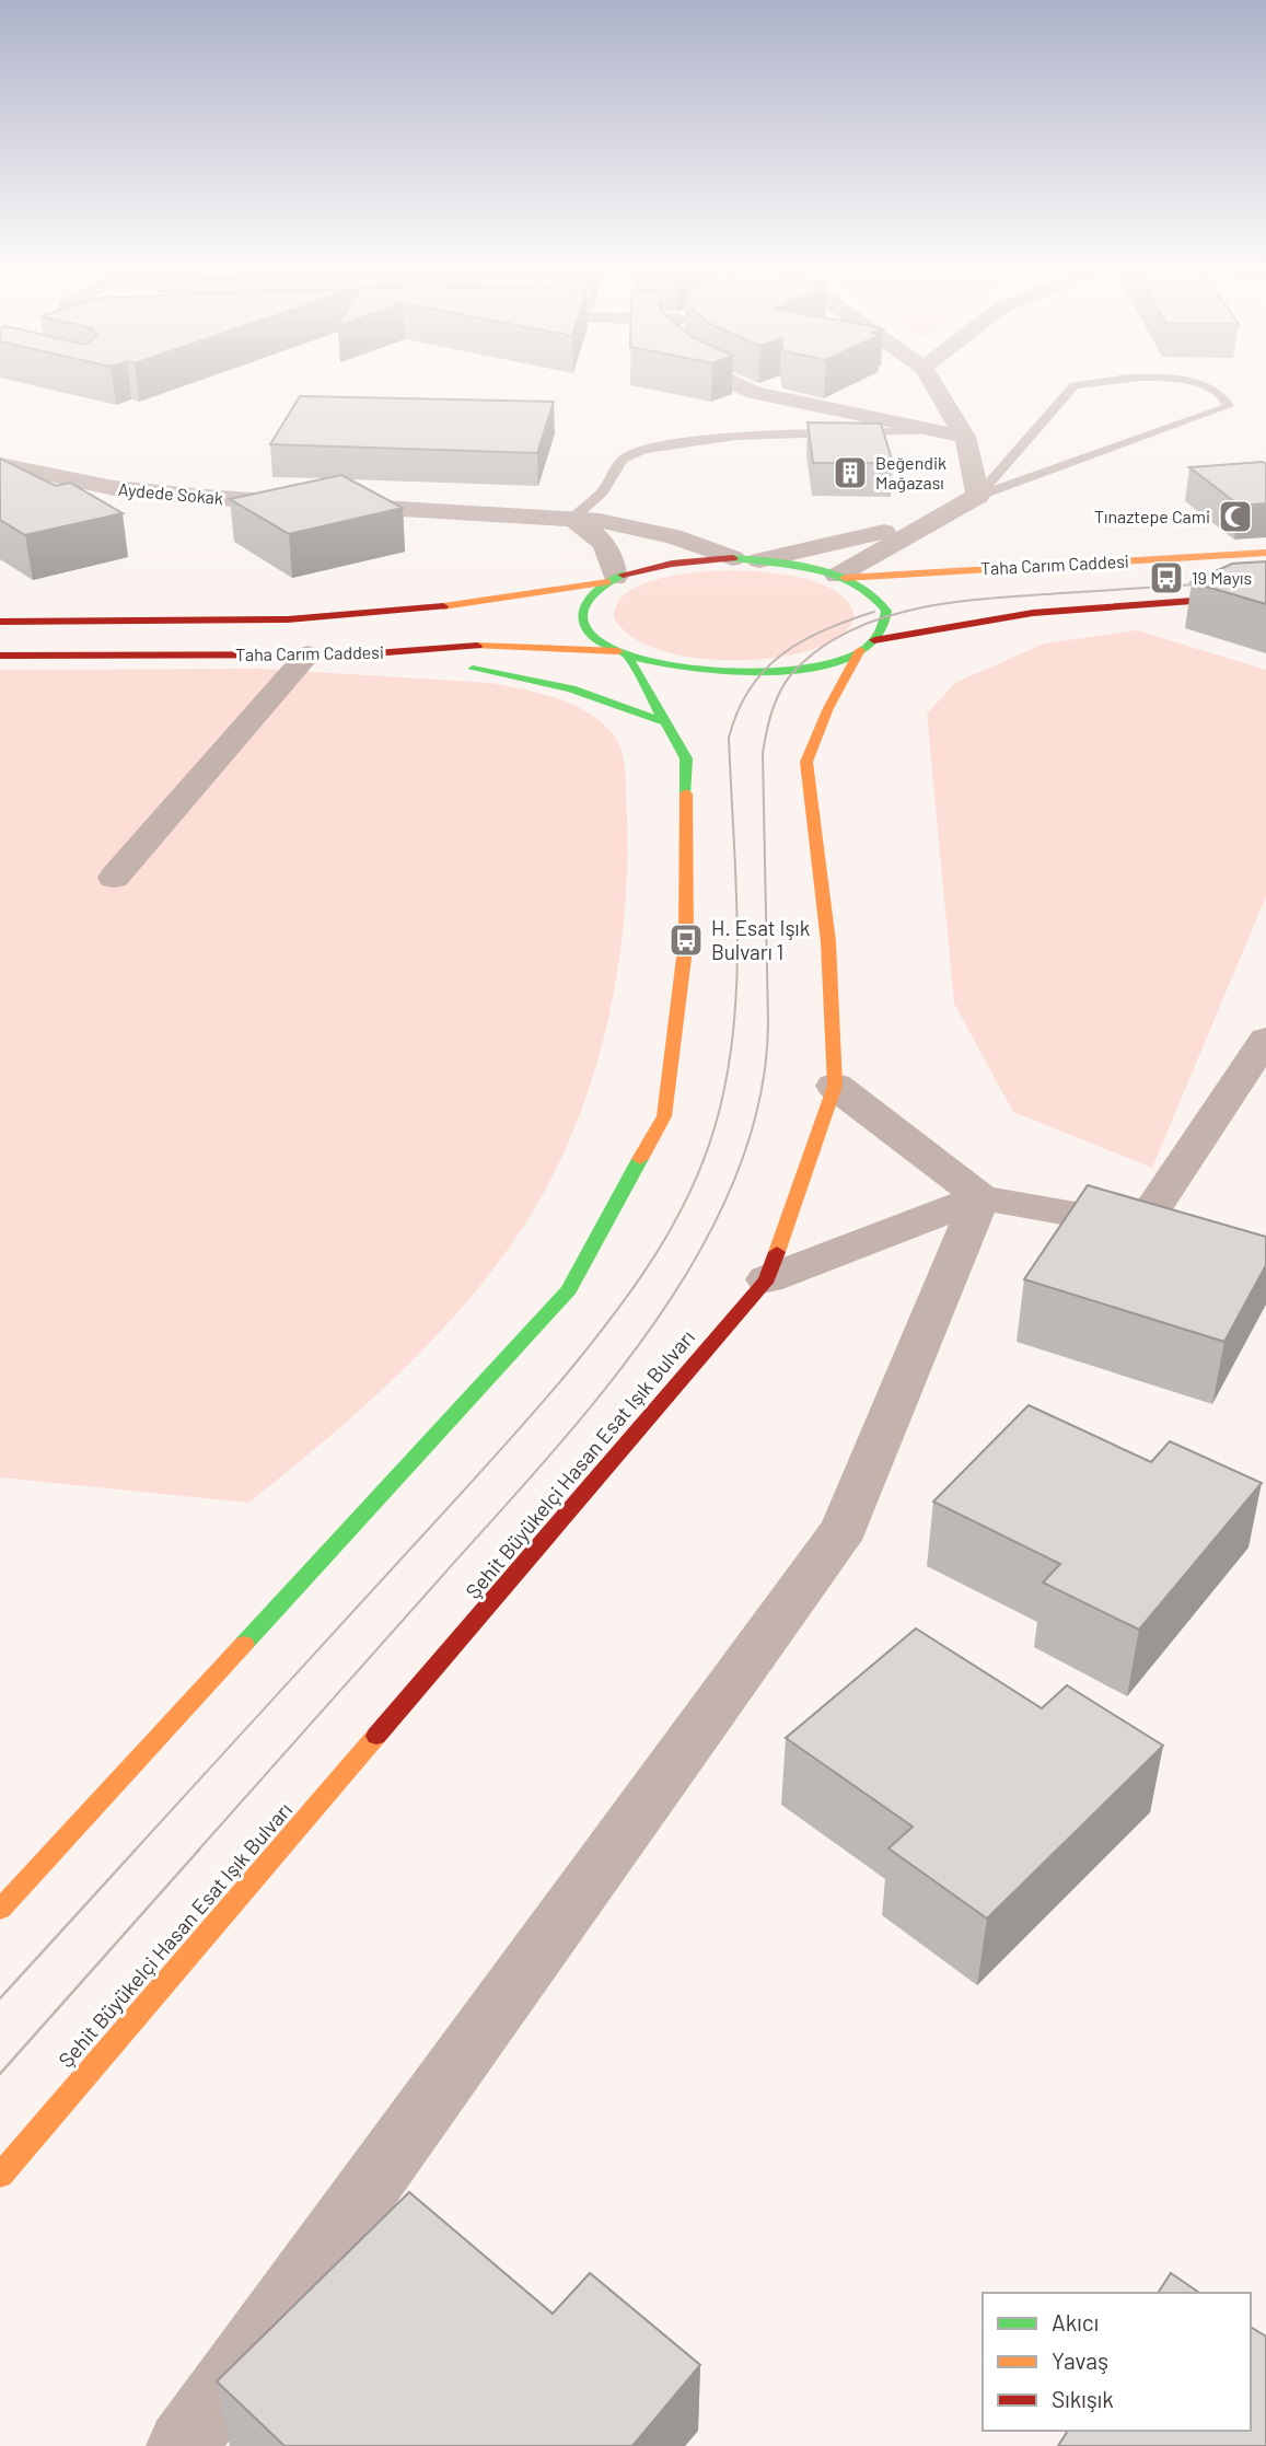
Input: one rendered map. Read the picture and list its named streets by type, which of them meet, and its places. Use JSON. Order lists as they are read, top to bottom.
{
  "streets": {
    "main road": ["Taha Carım Caddesi", "Şehit Büyükelçi Hasan Esat Işık Bulvarı"],
    "street": ["Aydede Sokak"]
  },
  "crossings": [
    ["Aydede Sokak", "Taha Carım Caddesi"],
    ["Taha Carım Caddesi", "Şehit Büyükelçi Hasan Esat Işık Bulvarı"]
  ],
  "places": {
    "building": ["Beğendik Mağazası"],
    "mosque": ["Tınaztepe Cami"],
    "bus stop": ["19 Mayıs", "H. Esat Işık Bulvarı 1"]
  },
  "legend": ["Akıcı", "Yavaş", "Sıkışık"]
}
